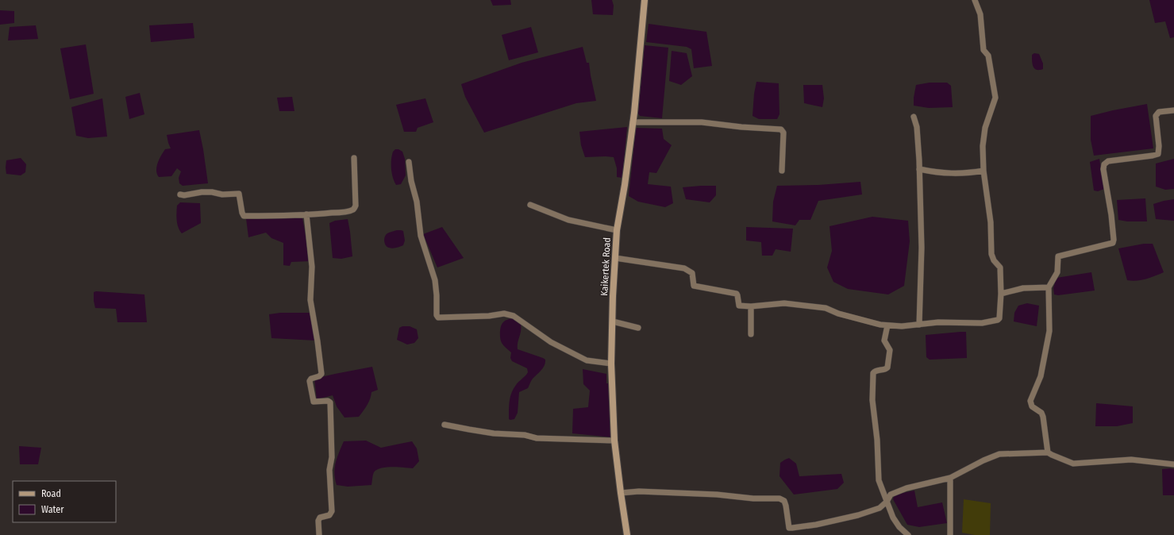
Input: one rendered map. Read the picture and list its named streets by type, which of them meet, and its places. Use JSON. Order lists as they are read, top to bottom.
{
  "streets": {
    "main road": ["Kaikertek Road"]
  },
  "legend": ["Road", "Water"]
}
